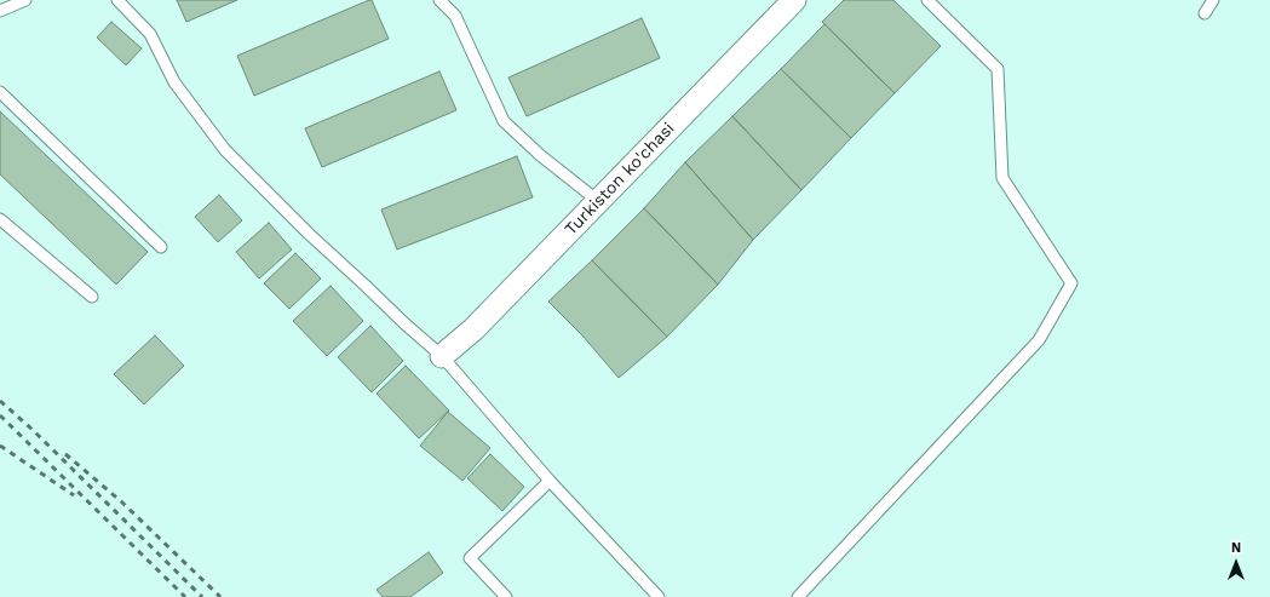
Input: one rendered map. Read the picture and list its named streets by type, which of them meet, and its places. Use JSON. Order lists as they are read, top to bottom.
{
  "streets": {
    "street": ["Turkiston ko'chasi"]
  },
  "north": "top"
}
